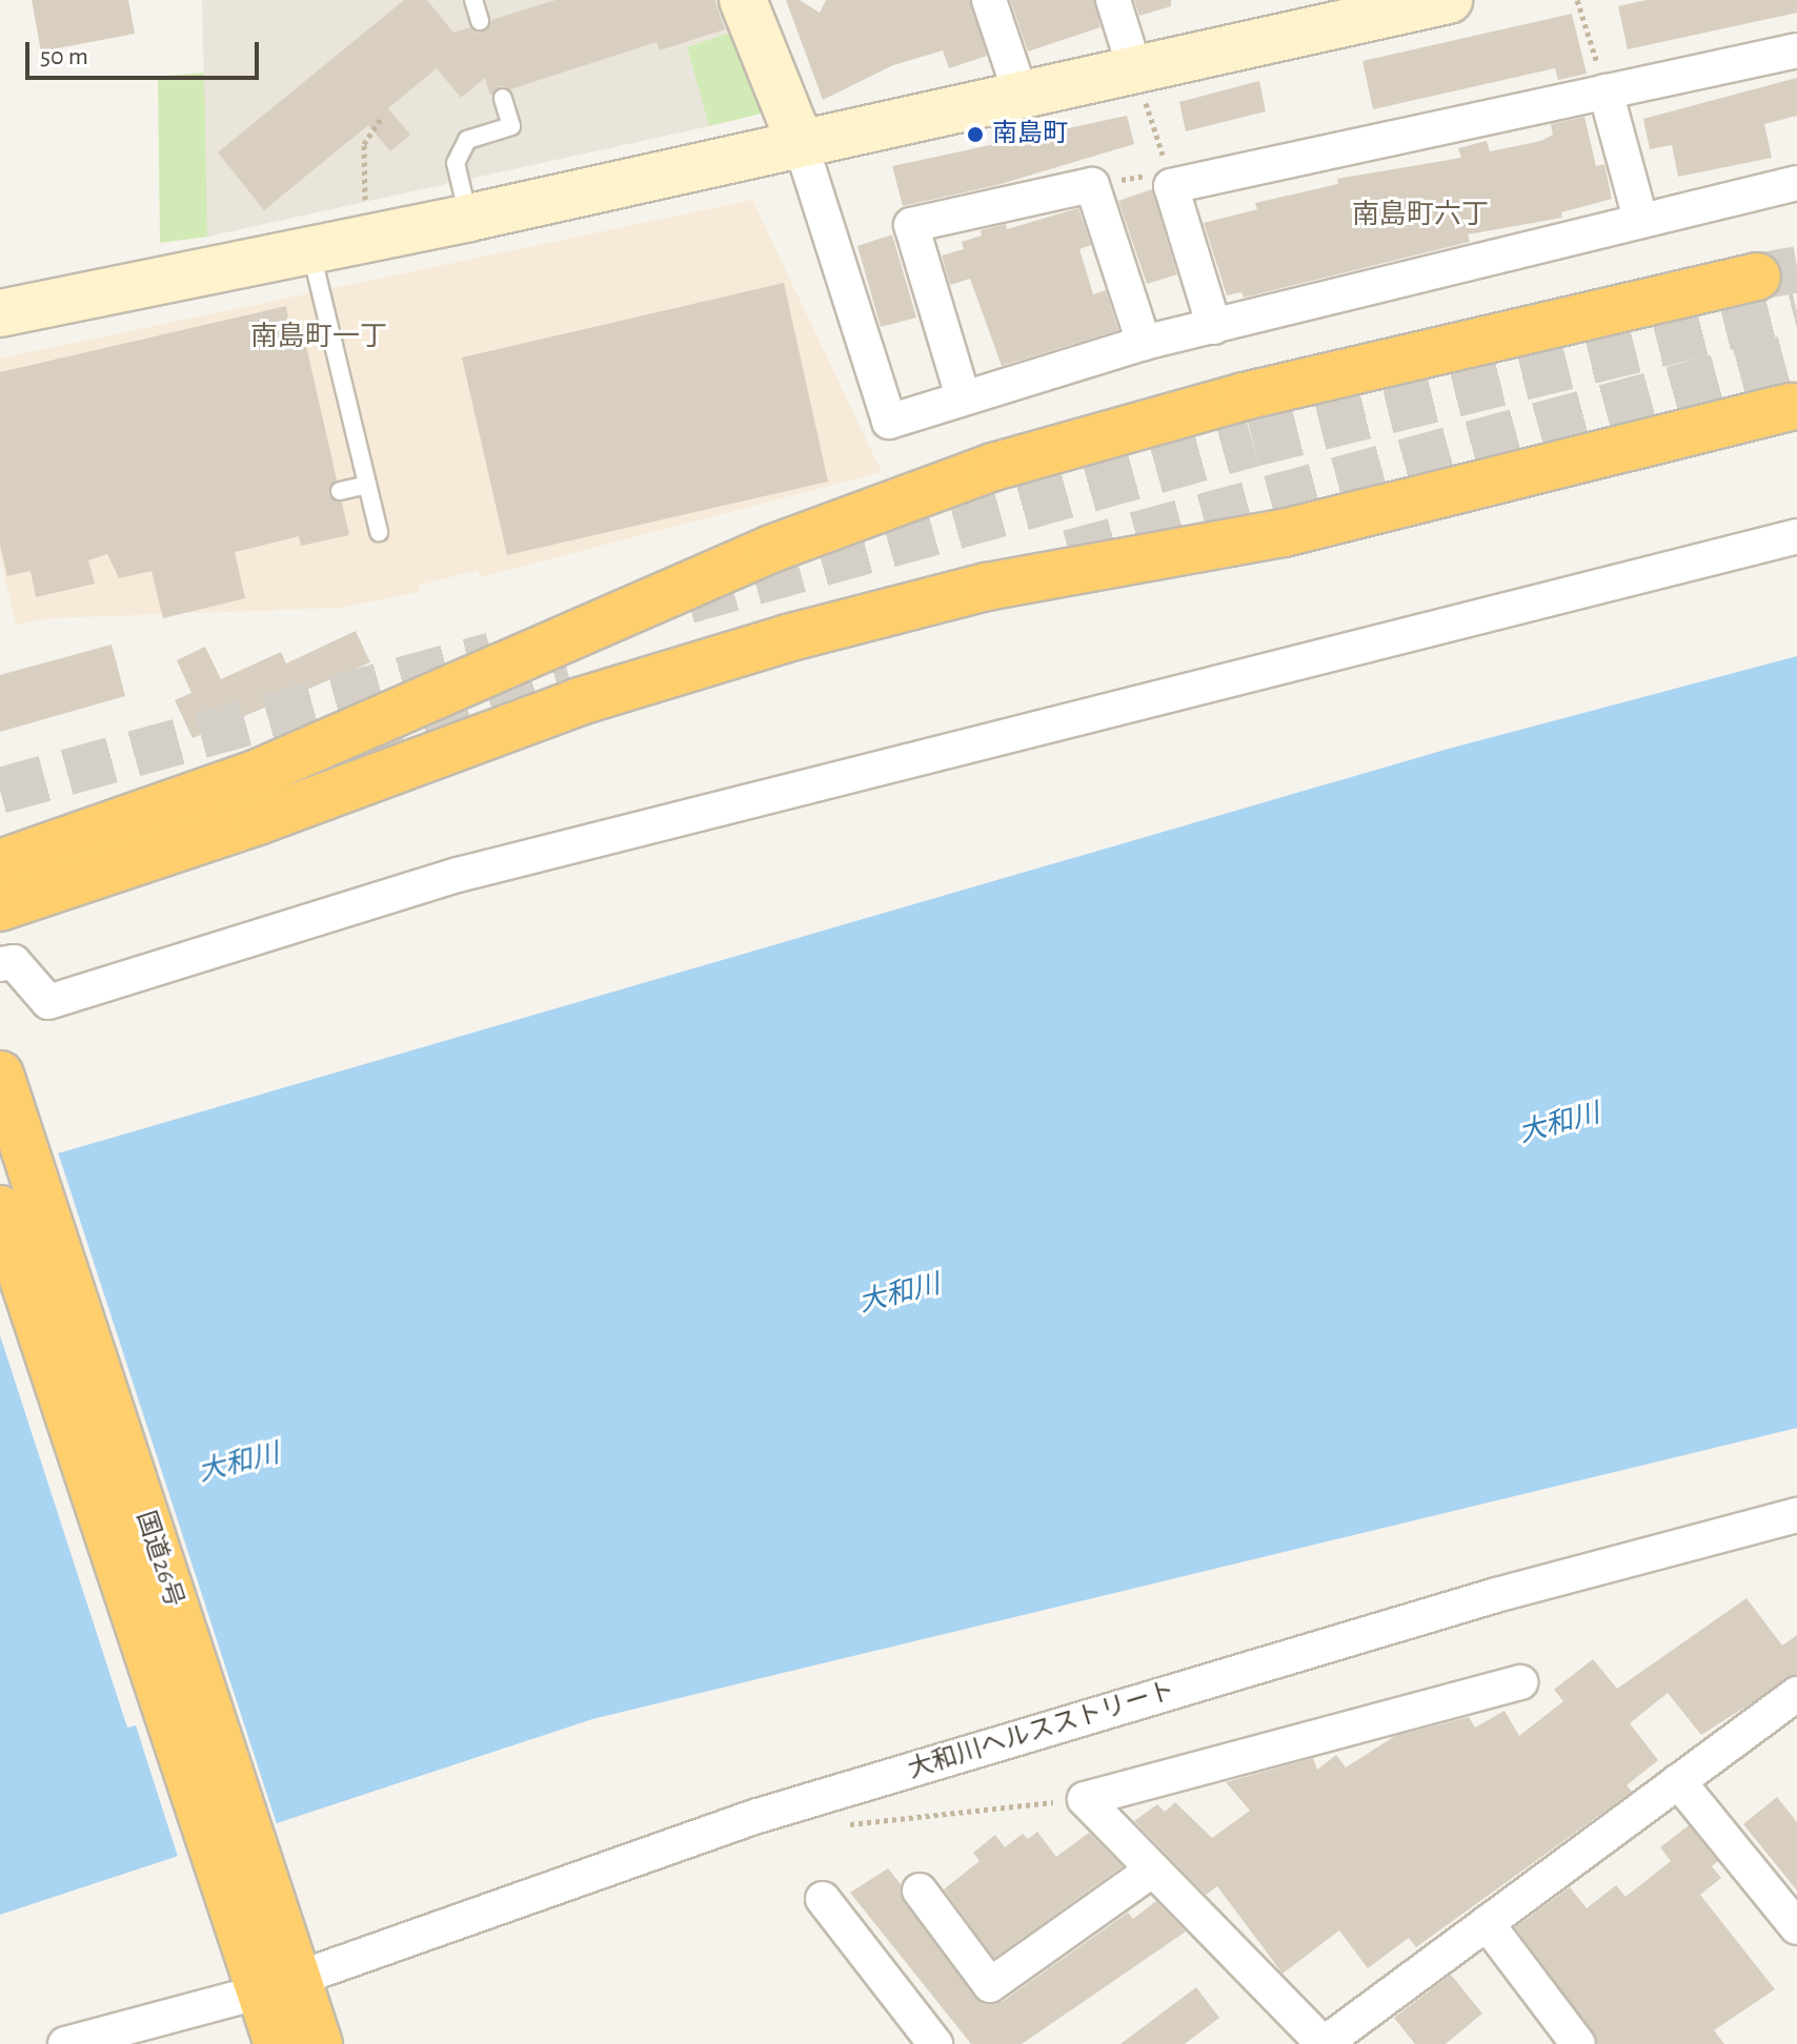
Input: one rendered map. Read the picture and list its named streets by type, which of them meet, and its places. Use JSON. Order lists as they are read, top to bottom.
{
  "streets": {
    "highway": ["国道26号"],
    "street": ["大和川ヘルスストリート"]
  },
  "crossings": [
    ["国道26号", "大和川ヘルスストリート"]
  ],
  "districts": ["南島町六丁", "南島町一丁"],
  "water": ["大和川"],
  "places": ["南島町"],
  "scale_bar": "50 m"
}
